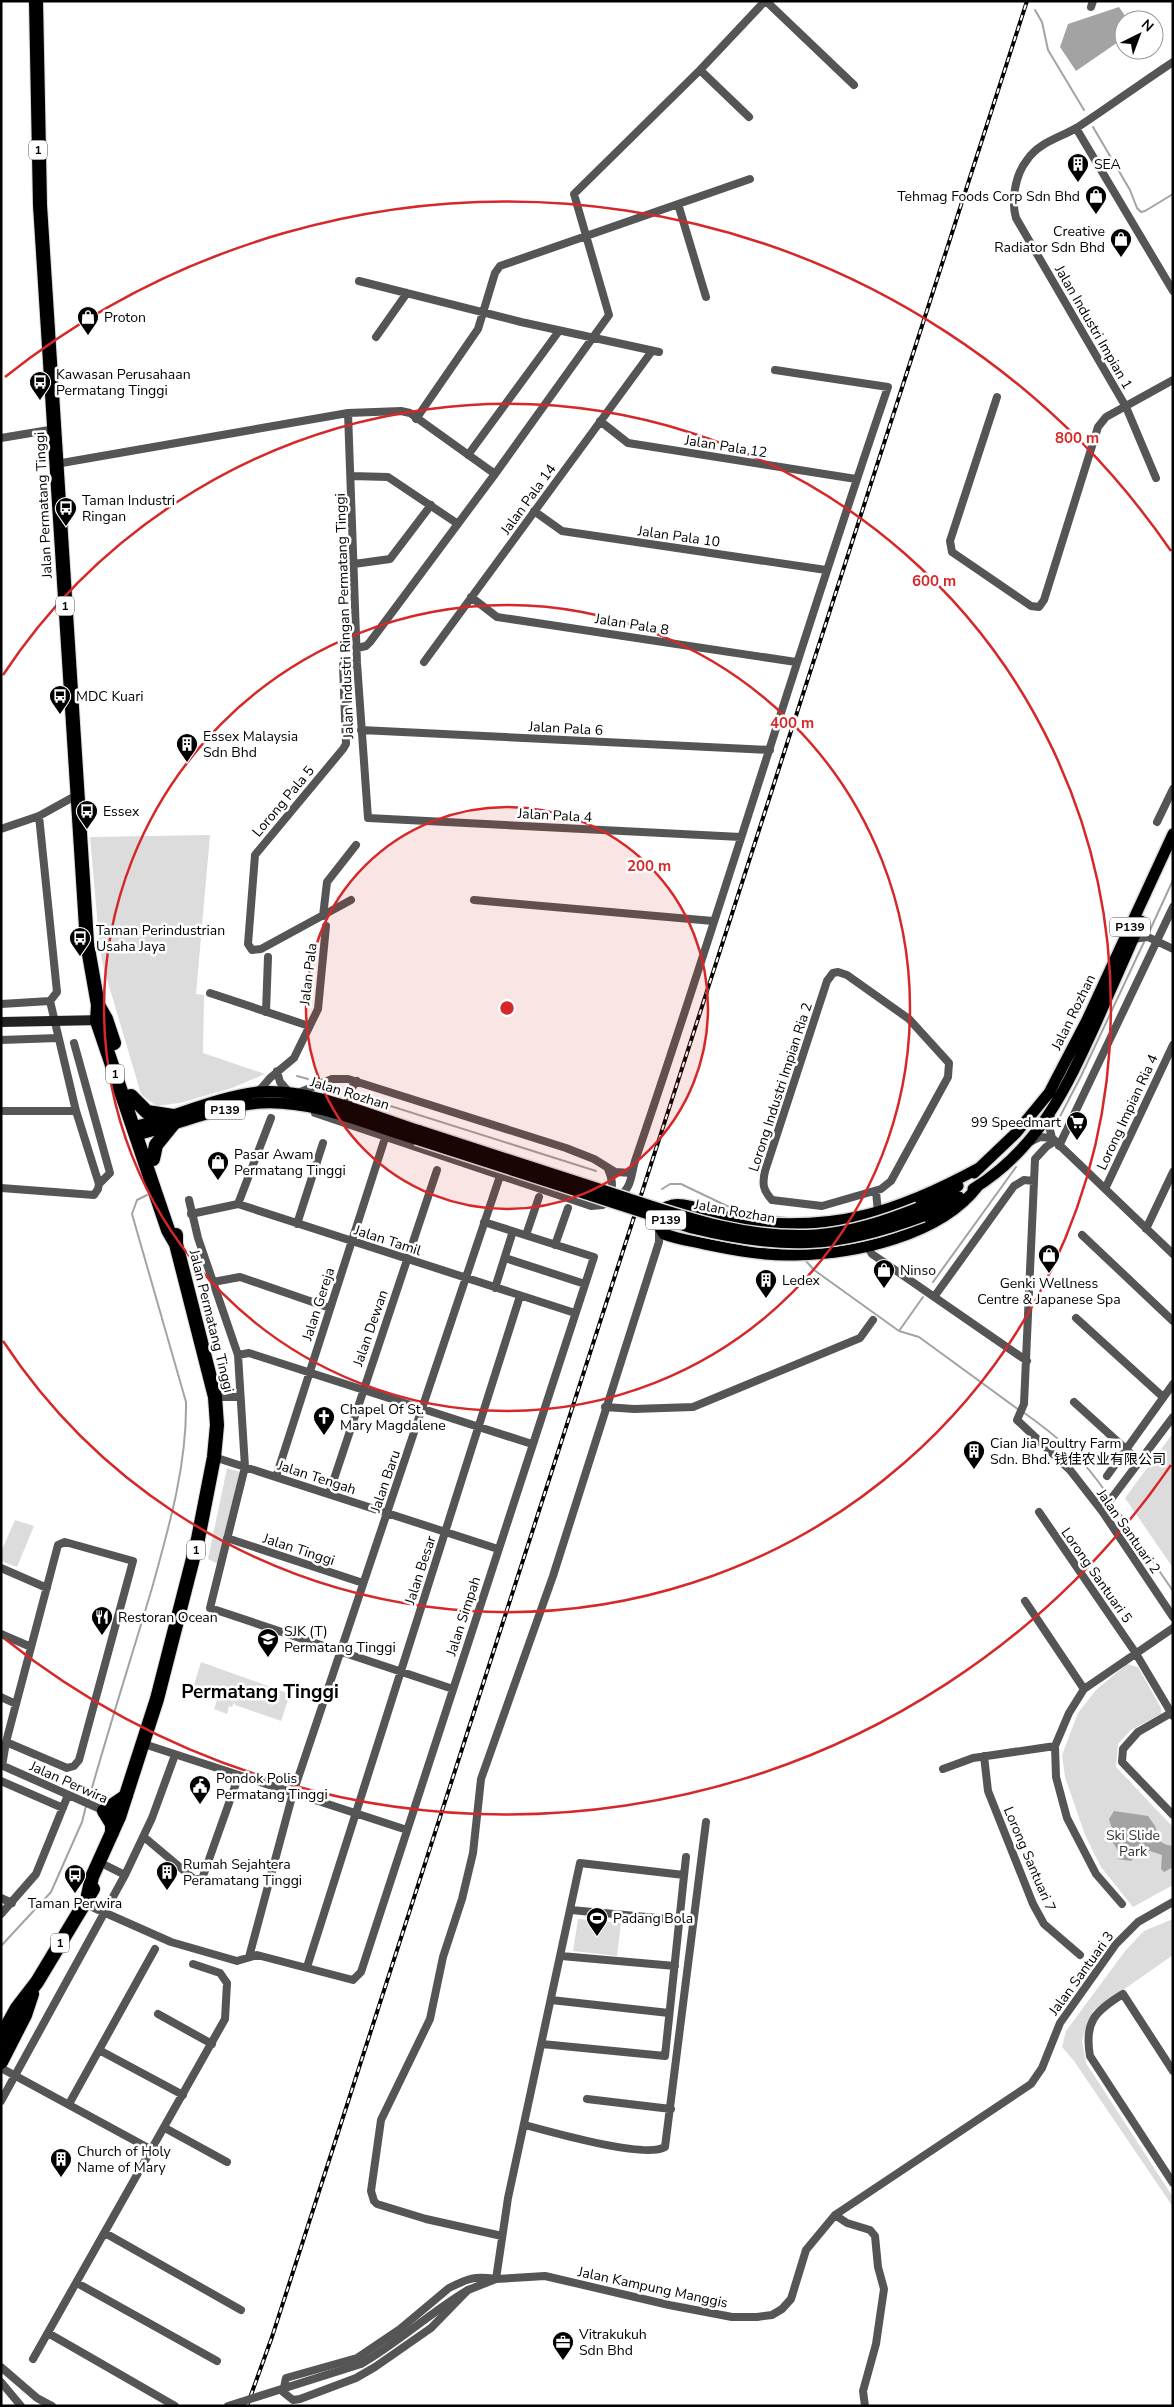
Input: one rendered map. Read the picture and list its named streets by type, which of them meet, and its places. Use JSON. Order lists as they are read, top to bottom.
{
  "streets": {
    "highway": ["1", "Jalan Permatang Tinggi"],
    "main road": ["P139", "Jalan Rozhan"],
    "street": [
      "Jalan Industri Impian 1",
      "Jalan Pala 12",
      "Jalan Pala 14",
      "Jalan Pala 10",
      "Jalan Industri Ringan Permatang Tinggi",
      "Jalan Pala 8",
      "Jalan Pala 6",
      "Lorong Pala 5",
      "Jalan Pala 4",
      "Jalan Pala",
      "Lorong Industri Impian Ria 2",
      "Lorong Impian Ria 4",
      "Jalan Tamil",
      "Jalan Gereja",
      "Jalan Dewan",
      "Jalan Tengah",
      "Jalan Baru",
      "Jalan Santuari 2",
      "Jalan Tinggi",
      "Jalan Besar",
      "Lorong Santuari 5",
      "Jalan Simpah",
      "Jalan Perwira",
      "Lorong Santuari 7",
      "Jalan Santuari 3",
      "Jalan Kampung Manggis"
    ]
  },
  "crossings": [
    ["Jalan Pala 12", "Jalan Pala 14"],
    ["Jalan Pala 14", "Jalan Pala 10"],
    ["Jalan Pala 14", "Jalan Pala 8"],
    ["Jalan Permatang Tinggi", "Jalan Rozhan"],
    ["Jalan Permatang Tinggi", "Jalan Tengah"],
    ["Jalan Permatang Tinggi", "Jalan Perwira"],
    ["Jalan Industri Ringan Permatang Tinggi", "Jalan Pala 6"],
    ["Jalan Industri Ringan Permatang Tinggi", "Lorong Pala 5"],
    ["Jalan Industri Ringan Permatang Tinggi", "Jalan Pala 4"],
    ["Jalan Pala", "Jalan Rozhan"],
    ["Jalan Tamil", "Jalan Gereja"],
    ["Jalan Tamil", "Jalan Dewan"],
    ["Jalan Tamil", "Jalan Baru"],
    ["Jalan Tamil", "Jalan Besar"],
    ["Jalan Tamil", "Jalan Simpah"],
    ["Jalan Gereja", "Jalan Tengah"],
    ["Jalan Dewan", "Jalan Tengah"],
    ["Jalan Tengah", "Jalan Baru"],
    ["Jalan Tengah", "Jalan Besar"],
    ["Jalan Tengah", "Jalan Simpah"],
    ["Jalan Baru", "Jalan Tinggi"],
    ["Jalan Besar", "Jalan Simpah"],
    ["Jalan Santuari 3", "Jalan Kampung Manggis"]
  ],
  "districts": ["Permatang Tinggi"],
  "parks": ["Ski Slide Park"],
  "places": {
    "building": [
      "SEA",
      "Essex Malaysia Sdn Bhd",
      "Ledex",
      "Cian Jia Poultry Farm Sdn. Bhd. 钱佳农业有限公司",
      "Rumah Sejahtera Peramatang Tinggi",
      "Church of Holy Name of Mary"
    ],
    "shop": [
      "Tehmag Foods Corp Sdn Bhd",
      "Creative Radiator Sdn Bhd",
      "Proton",
      "Pasar Awam Permatang Tinggi",
      "Genki Wellness Centre & Japanese Spa",
      "Ninso"
    ],
    "bus stop": [
      "Kawasan Perusahaan Permatang Tinggi",
      "Taman Industri Ringan",
      "MDC Kuari",
      "Essex",
      "Taman Perindustrian Usaha Jaya",
      "Taman Perwira"
    ],
    "supermarket": ["99 Speedmart"],
    "church": ["Chapel Of St. Mary Magdalene"],
    "restaurant": ["Restoran Ocean"],
    "school or university": ["SJK (T) Permatang Tinggi"],
    "public building": ["Pondok Polis Permatang Tinggi"],
    "sports": ["Padang Bola"],
    "office": ["Vitrakukuh Sdn Bhd"]
  },
  "north": "top right",
  "rings": [
    "800 m",
    "600 m",
    "400 m",
    "200 m"
  ]
}
